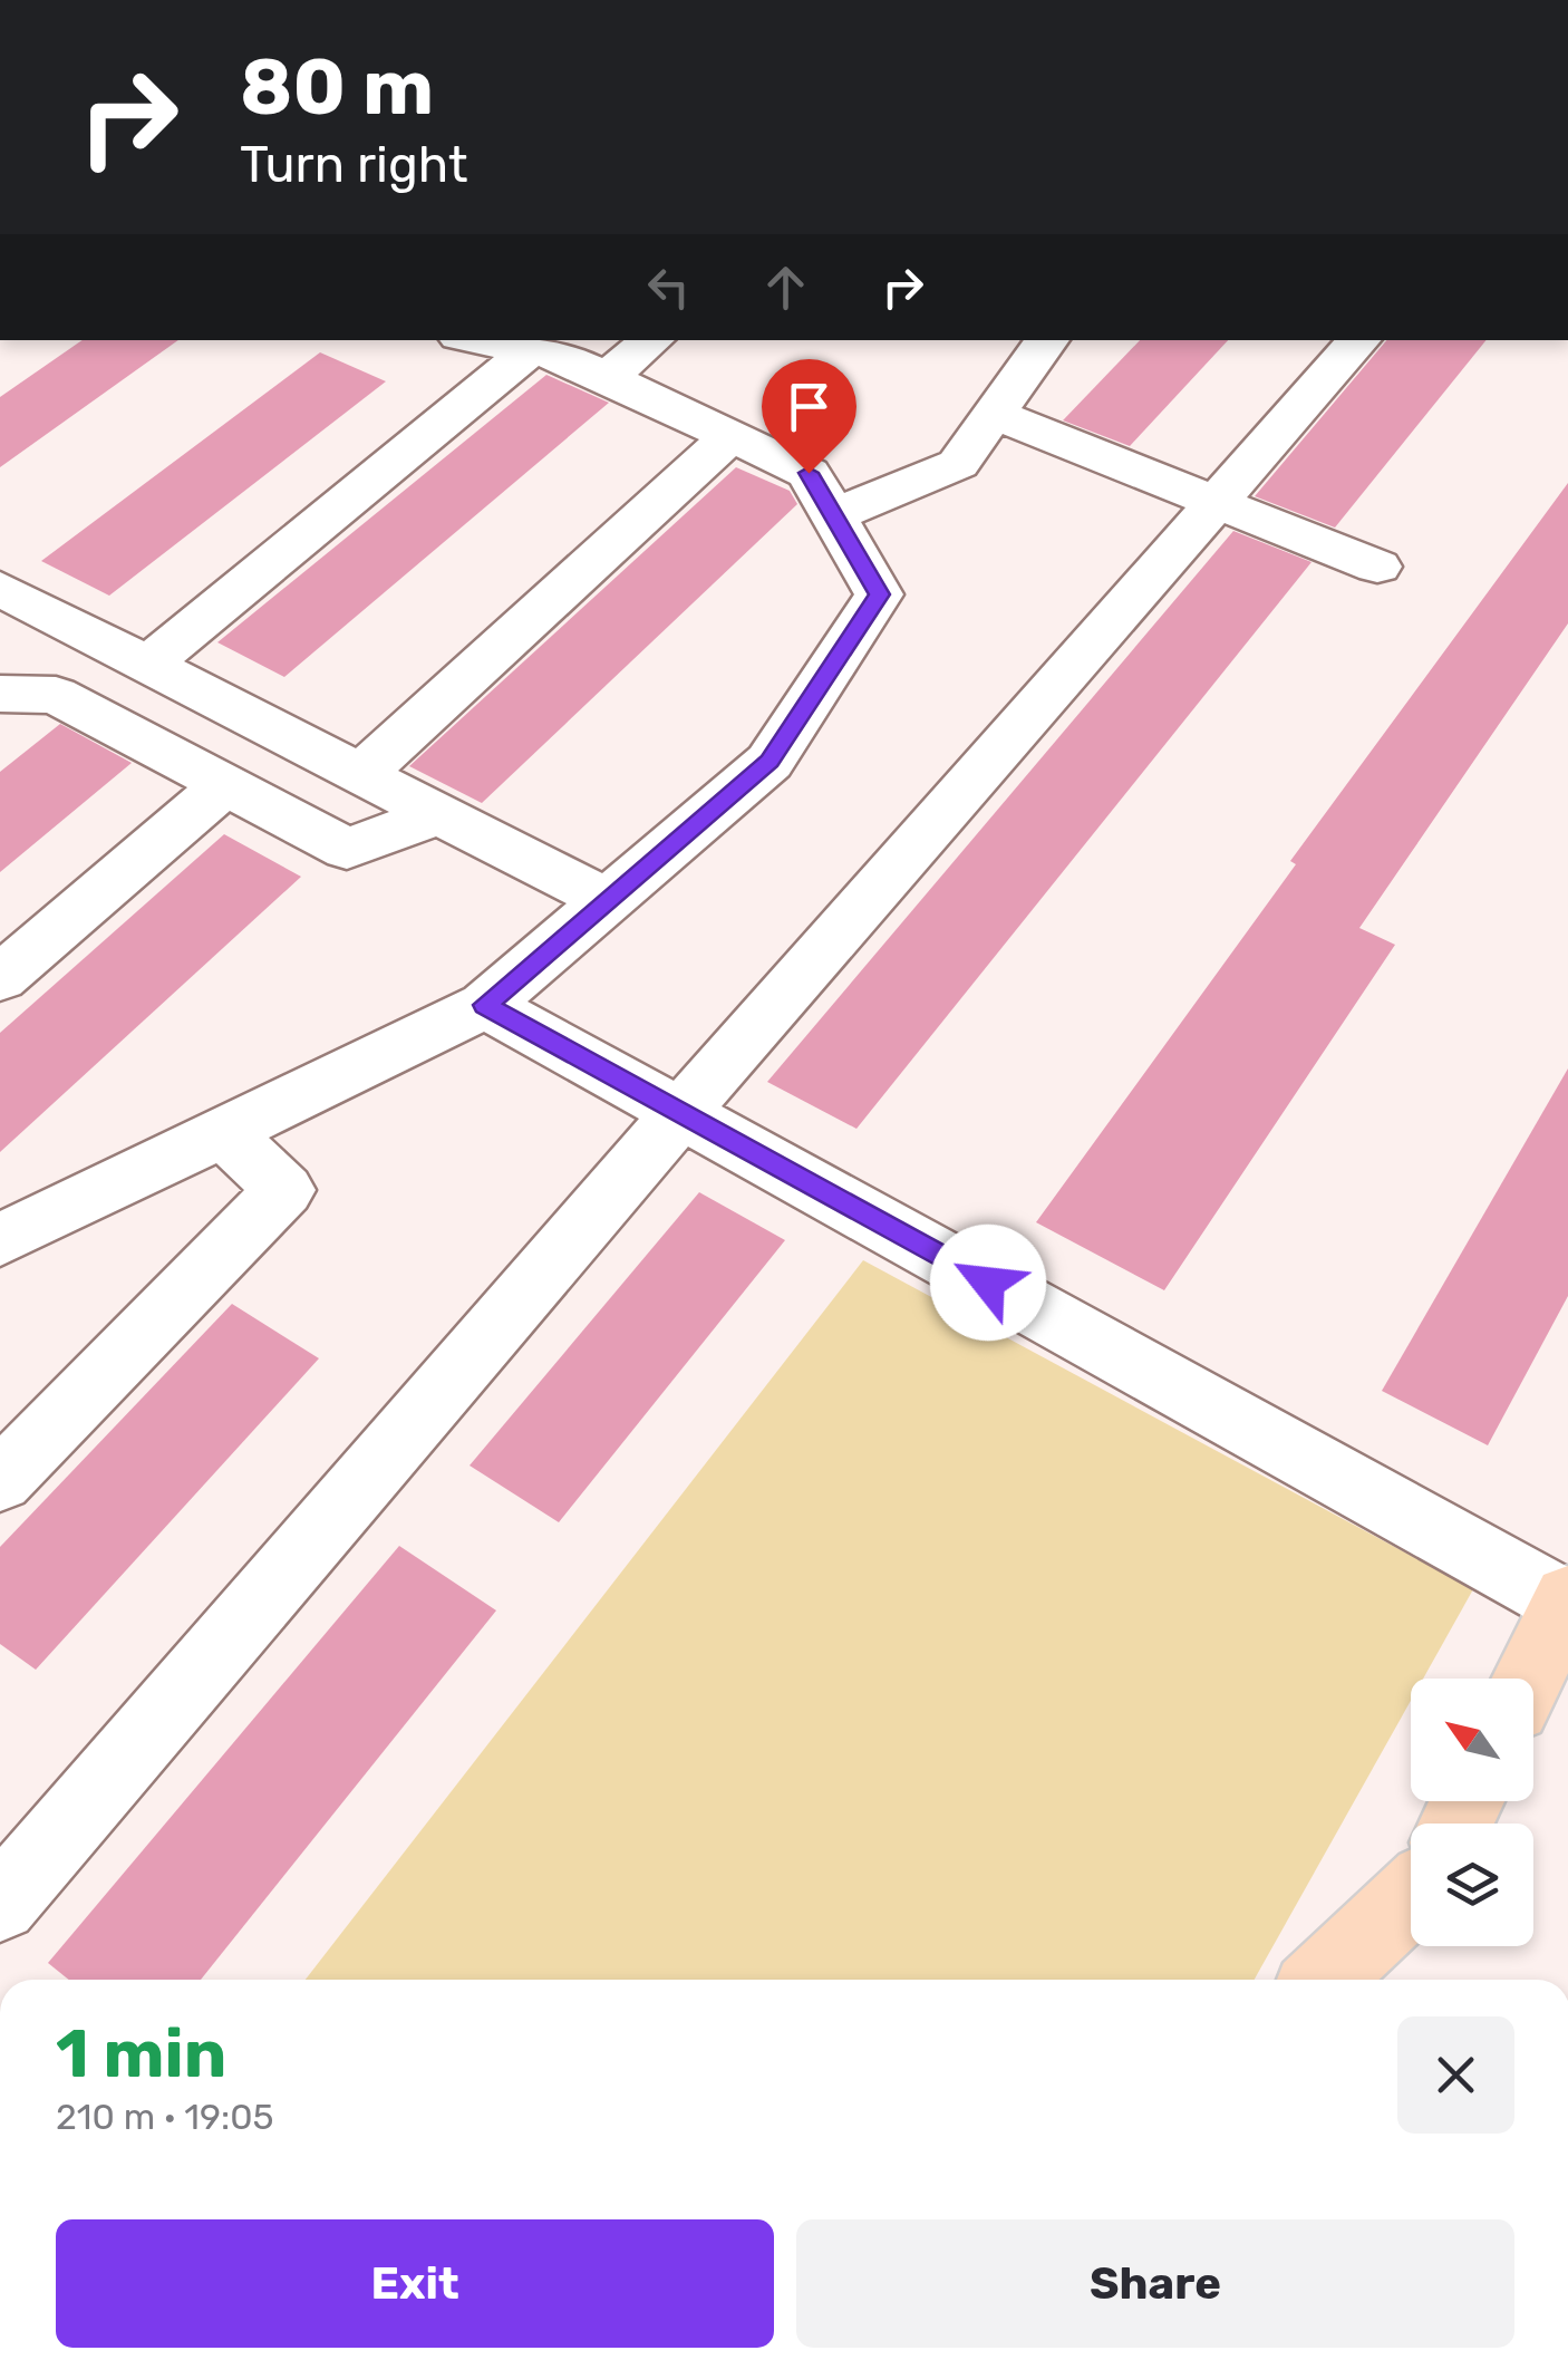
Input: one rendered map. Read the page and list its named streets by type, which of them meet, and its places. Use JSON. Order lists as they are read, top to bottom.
{
  "north": "top left",
  "page": {
    "turn": ["80 m", "Turn right"],
    "heading": ["1 min", "210 m · 19:05"],
    "buttons": ["Exit", "Share"]
  }
}
